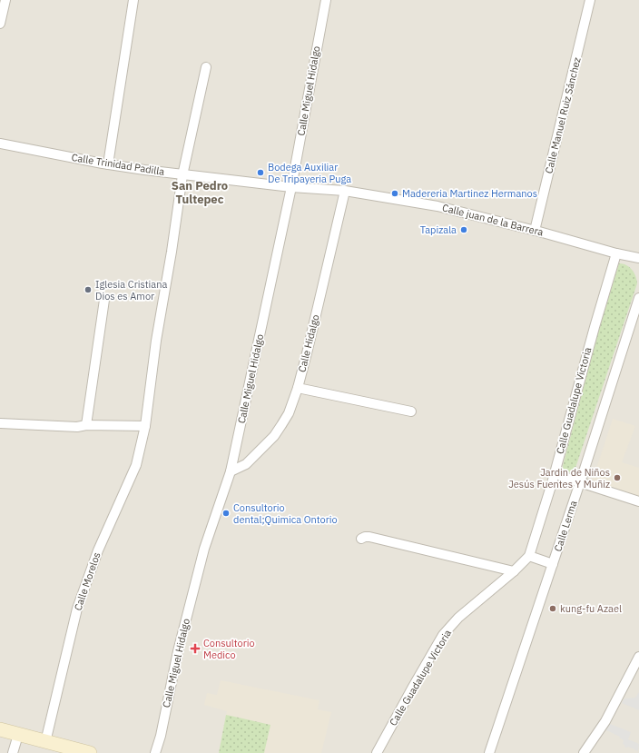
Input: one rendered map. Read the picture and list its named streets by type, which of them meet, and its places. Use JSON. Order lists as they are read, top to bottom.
{
  "streets": {
    "street": [
      "Calle Miguel Hidalgo",
      "Calle Manuel Ruiz Sánchez",
      "Calle Trinidad Padilla",
      "Calle juan de la Barrera",
      "Calle Hidalgo",
      "Calle Guadalupe Victoria",
      "Calle Lerma",
      "Calle Morelos"
    ]
  },
  "crossings": [
    ["Calle Miguel Hidalgo", "Calle Trinidad Padilla"],
    ["Calle Miguel Hidalgo", "Calle Hidalgo"],
    ["Calle Manuel Ruiz Sánchez", "Calle juan de la Barrera"],
    ["Calle Trinidad Padilla", "Calle juan de la Barrera"],
    ["Calle Trinidad Padilla", "Calle Hidalgo"],
    ["Calle Trinidad Padilla", "Calle Morelos"],
    ["Calle juan de la Barrera", "Calle Hidalgo"],
    ["Calle juan de la Barrera", "Calle Guadalupe Victoria"]
  ],
  "districts": ["San Pedro Tultepec"],
  "places": {
    "other": [
      "Bodega Auxiliar De Tripayeria Puga",
      "Madereria Martinez Hermanos",
      "Tapizala",
      "Iglesia Cristiana Dios es Amor",
      "Jardin de Niños Jesús Fuentes Y Muñiz",
      "Consultorio dental;Quimica Ontorio",
      "kung-fu Azael"
    ],
    "health": ["Consultorio Medico"]
  }
}
